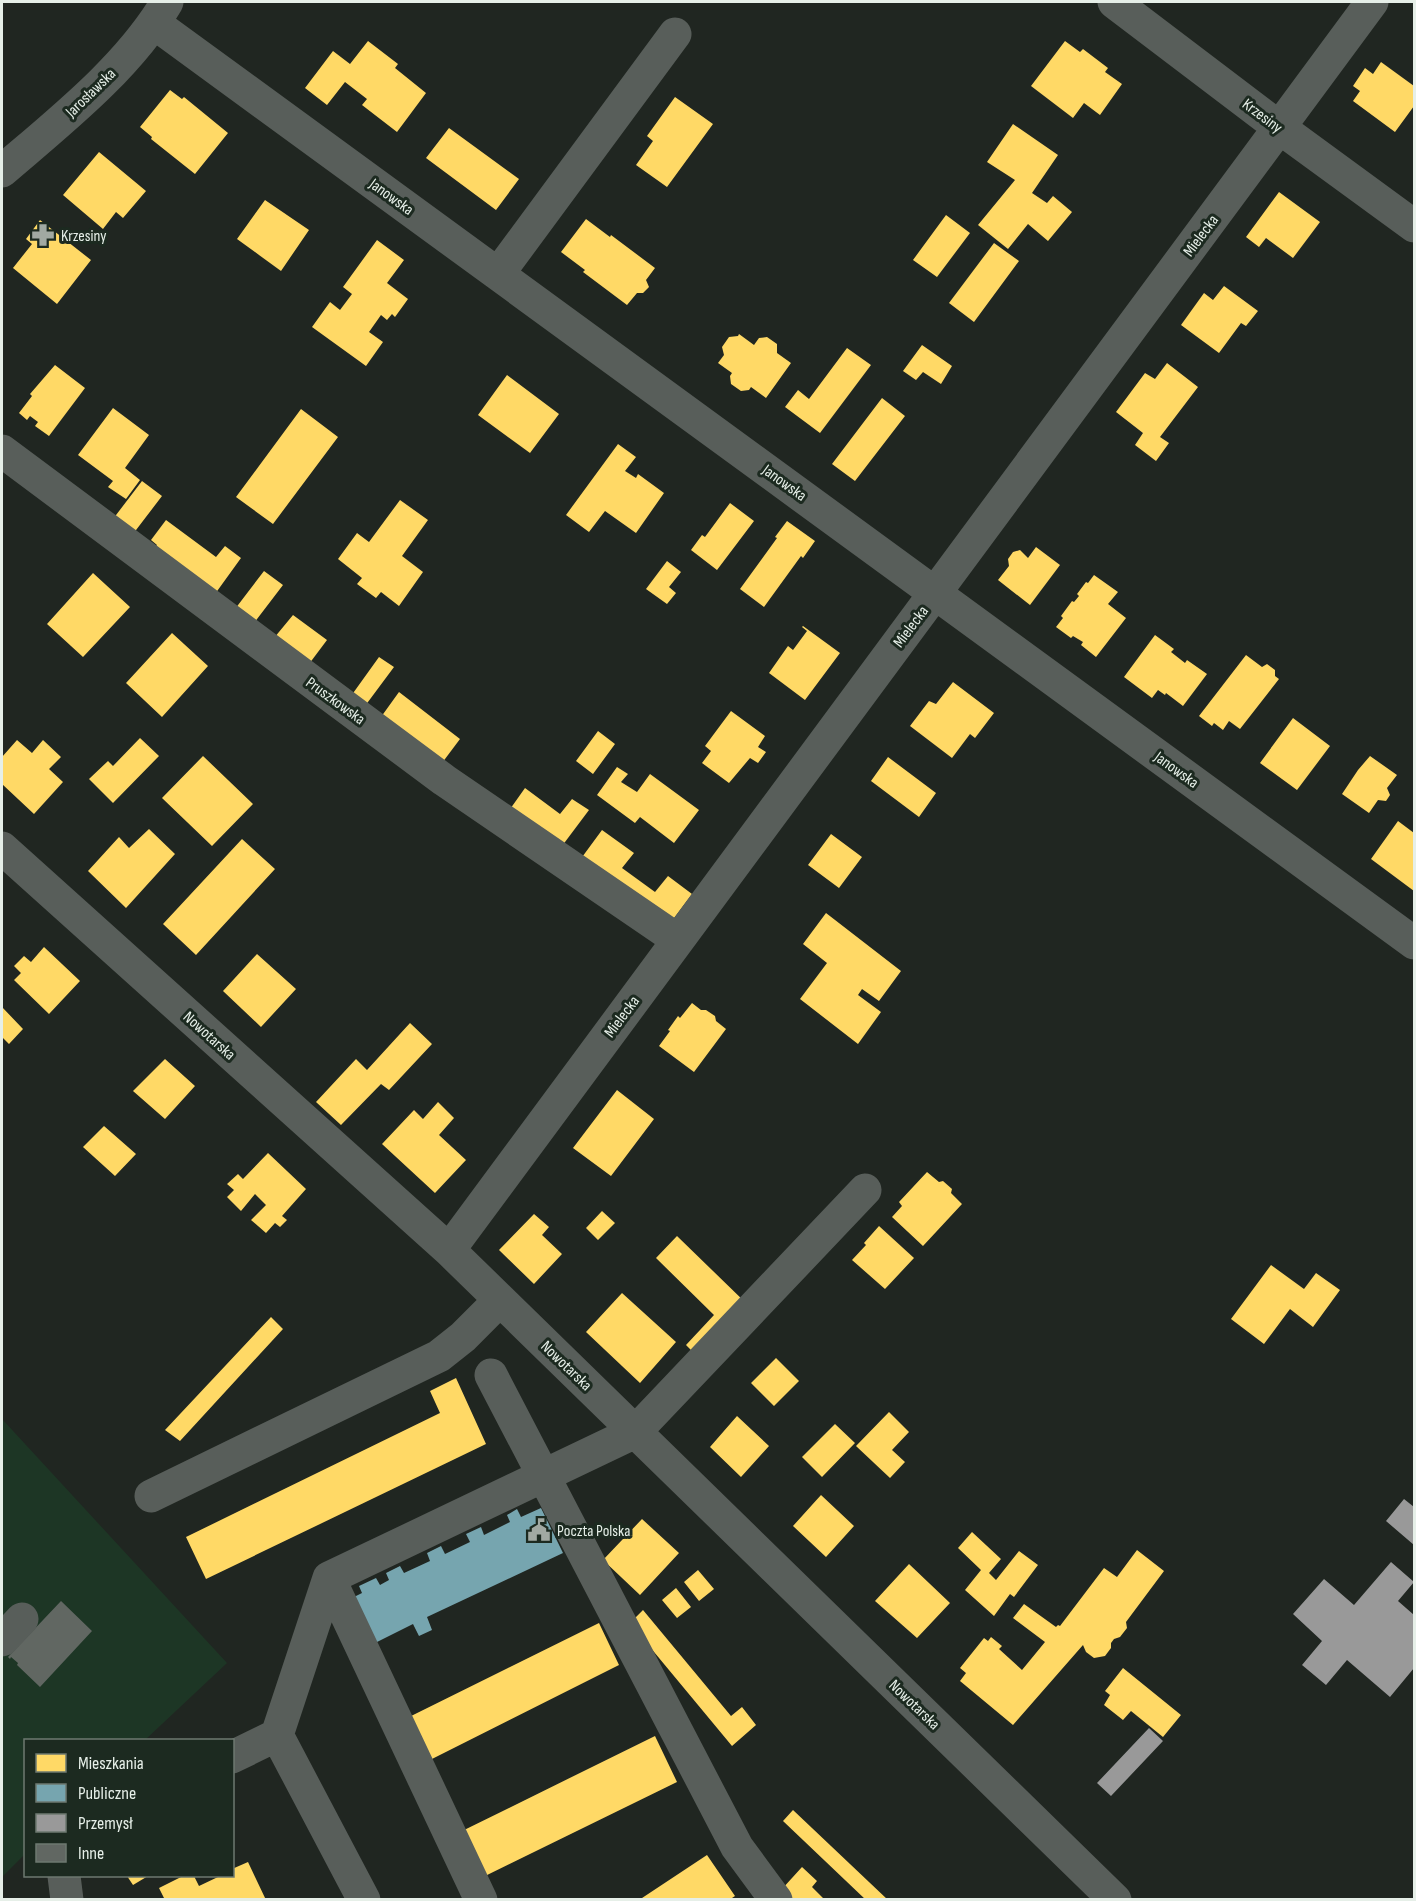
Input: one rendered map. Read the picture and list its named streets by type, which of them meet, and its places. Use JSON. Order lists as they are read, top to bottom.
{
  "streets": {
    "street": [
      "Jarosławska",
      "Krzesiny",
      "Janowska",
      "Mielecka",
      "Pruszkowska",
      "Nowotarska"
    ]
  },
  "crossings": [
    ["Jarosławska", "Janowska"],
    ["Krzesiny", "Mielecka"],
    ["Janowska", "Mielecka"],
    ["Mielecka", "Pruszkowska"],
    ["Mielecka", "Nowotarska"]
  ],
  "places": {
    "pharmacy": ["Krzesiny"],
    "public building": ["Poczta Polska"]
  },
  "legend": [
    "Mieszkania",
    "Publiczne",
    "Przemysł",
    "Inne"
  ]
}
